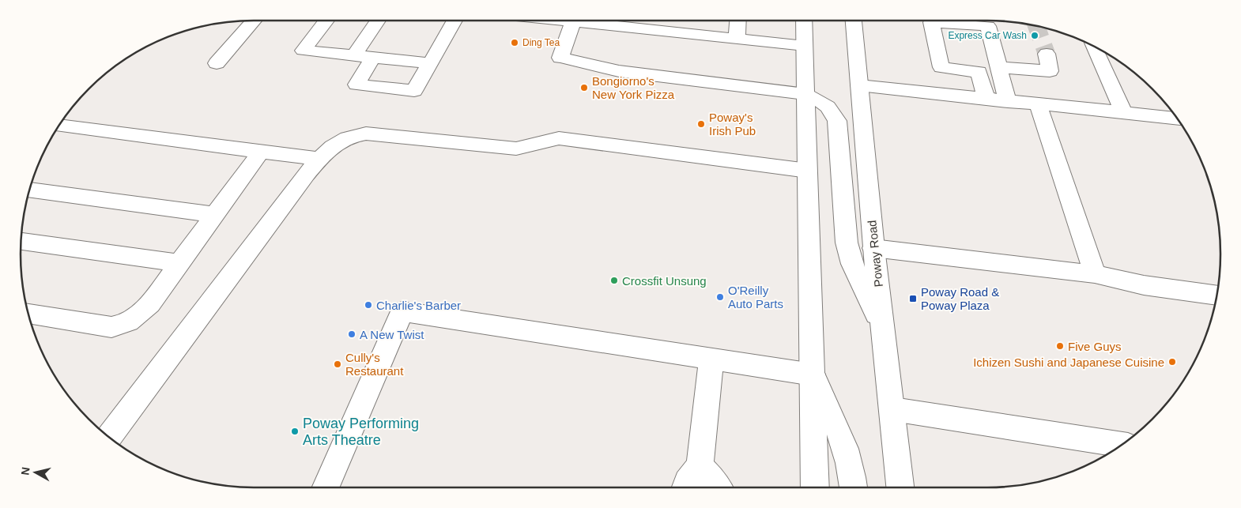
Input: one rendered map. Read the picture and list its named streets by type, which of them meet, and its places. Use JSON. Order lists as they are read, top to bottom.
{
  "streets": {
    "main road": ["Poway Road"]
  },
  "places": {
    "other": [
      "Express Car Wash",
      "Ding Tea",
      "Bongiorno's New York Pizza",
      "Poway's Irish Pub",
      "Crossfit Unsung",
      "O'Reilly Auto Parts",
      "Charlie's Barber",
      "A New Twist",
      "Five Guys",
      "Ichizen Sushi and Japanese Cuisine",
      "Cully's Restaurant",
      "Poway Performing Arts Theatre"
    ],
    "transit": ["Poway Road & Poway Plaza"]
  },
  "north": "left"
}
